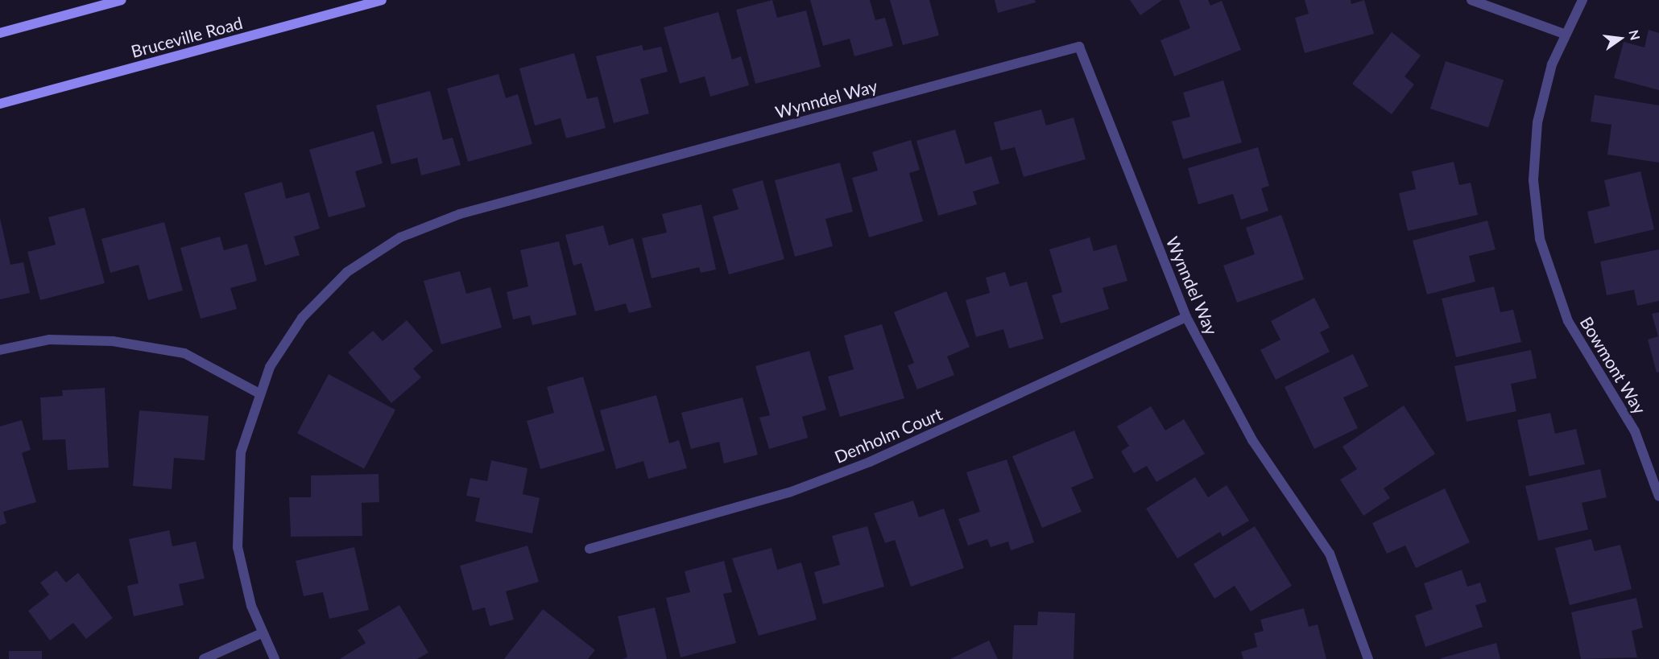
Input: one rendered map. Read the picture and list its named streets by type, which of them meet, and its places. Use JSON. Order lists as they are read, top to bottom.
{
  "streets": {
    "main road": ["Bruceville Road"],
    "street": ["Wynndel Way", "Bowmont Way", "Denholm Court"]
  },
  "crossings": [
    ["Wynndel Way", "Denholm Court"]
  ],
  "north": "right"
}
